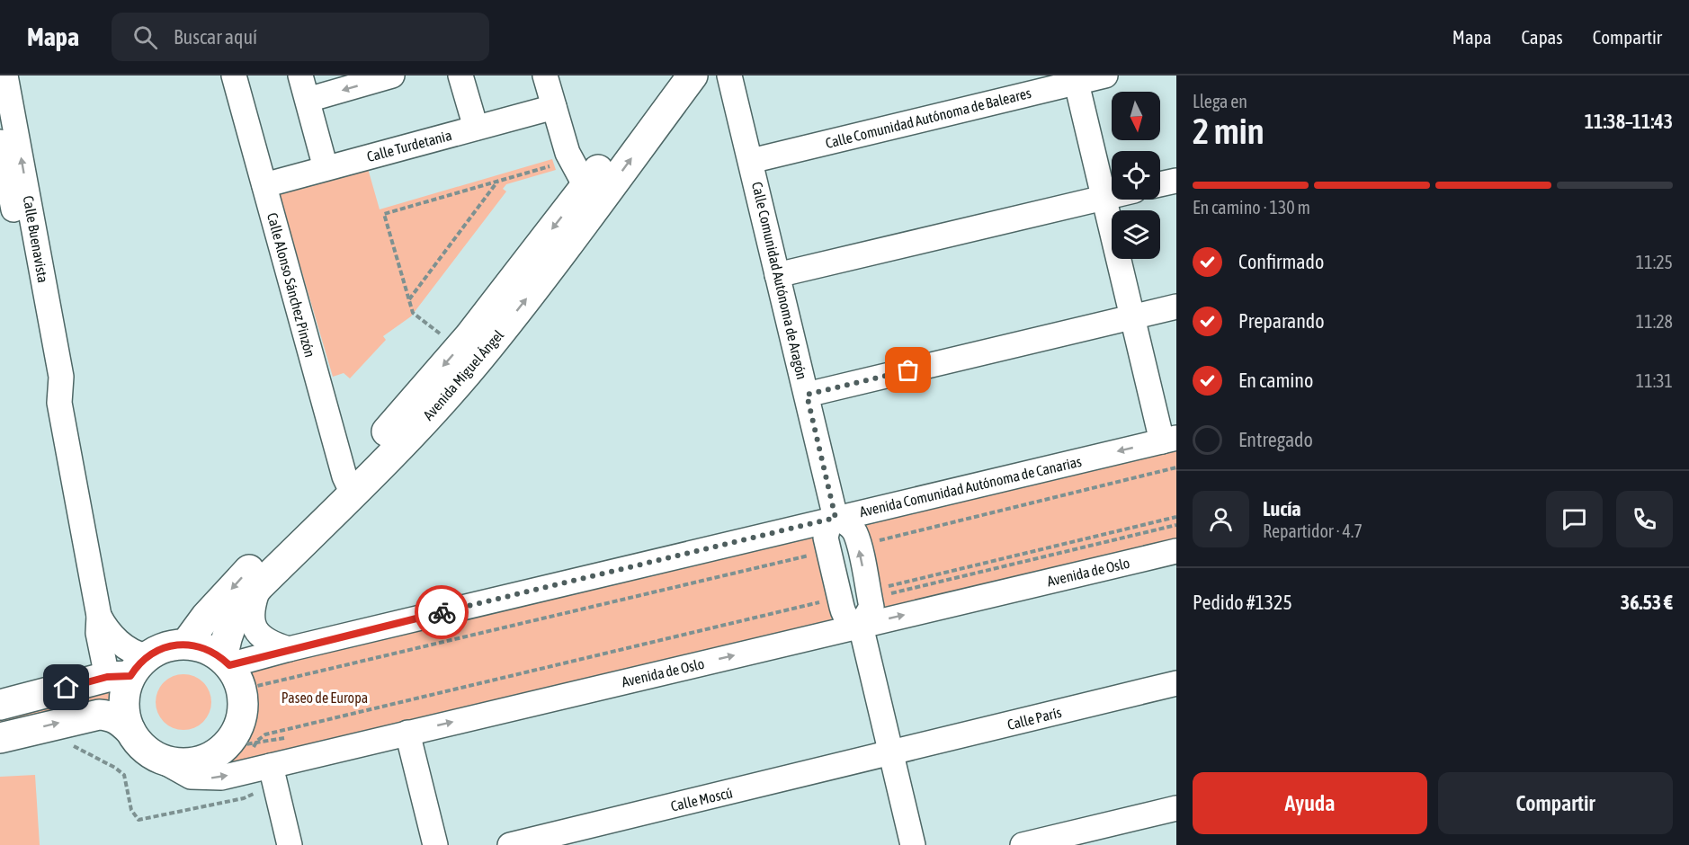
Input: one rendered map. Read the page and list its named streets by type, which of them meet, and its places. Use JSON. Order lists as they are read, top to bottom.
{
  "streets": {
    "street": [
      "Calle Comunidad Autónoma de Baleares",
      "Calle Turdetania",
      "Calle Buenavista",
      "Calle Comunidad Autónoma de Aragón",
      "Calle Alonso Sánchez Pinzón",
      "Avenida Miguel Ángel",
      "Avenida Comunidad Autónoma de Canarias",
      "Avenida de Oslo",
      "Calle París",
      "Calle Moscú"
    ]
  },
  "crossings": [
    ["Calle Comunidad Autónoma de Baleares", "Calle Comunidad Autónoma de Aragón"],
    ["Calle Turdetania", "Calle Alonso Sánchez Pinzón"],
    ["Calle Buenavista", "Avenida Miguel Ángel"],
    ["Calle Buenavista", "Avenida Comunidad Autónoma de Canarias"],
    ["Calle Buenavista", "Avenida de Oslo"],
    ["Calle Comunidad Autónoma de Aragón", "Avenida Comunidad Autónoma de Canarias"],
    ["Calle Alonso Sánchez Pinzón", "Avenida Miguel Ángel"],
    ["Avenida Miguel Ángel", "Avenida Comunidad Autónoma de Canarias"],
    ["Avenida Miguel Ángel", "Avenida de Oslo"],
    ["Avenida Comunidad Autónoma de Canarias", "Avenida de Oslo"],
    ["Calle París", "Calle Moscú"]
  ],
  "one_way": ["Avenida de Oslo"],
  "parks": ["Paseo de Europa"],
  "north": "bottom",
  "page": {
    "header": "Mapa",
    "search": "Buscar aquí",
    "nav": ["Mapa", "Capas", "Compartir"],
    "heading": ["2 min", "Llega en", "11:38–11:43"],
    "panel": [
      "Lucía",
      "Repartidor · 4.7",
      "Pedido #1325",
      "36.53 €"
    ],
    "bar": "En camino · 130 m",
    "list": [
      ["Confirmado", "11:25"],
      ["Preparando", "11:28"],
      ["En camino", "11:31"],
      "Entregado"
    ],
    "buttons": ["Ayuda", "Compartir"]
  }
}
